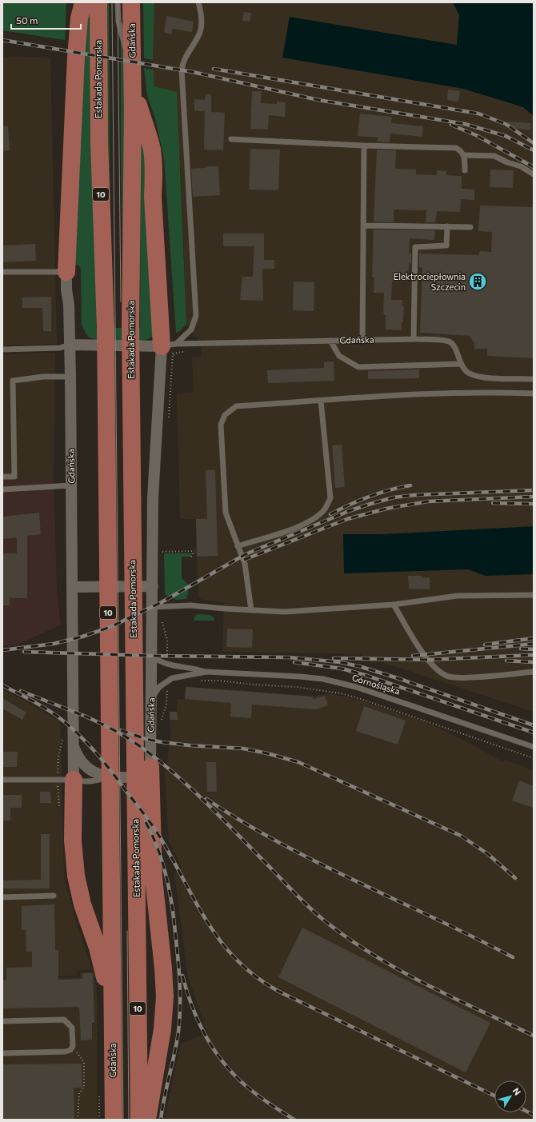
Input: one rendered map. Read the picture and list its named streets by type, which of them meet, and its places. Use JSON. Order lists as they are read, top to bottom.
{
  "streets": {
    "main road": ["Gdańska", "Estakada Pomorska", "10"],
    "lane": ["Górnośląska"]
  },
  "crossings": [
    ["Gdańska", "Estakada Pomorska"],
    ["Gdańska", "Górnośląska"]
  ],
  "places": {
    "building": ["Elektrociepłownia Szczecin"]
  },
  "scale_bar": "50 m",
  "north": "top right"
}
